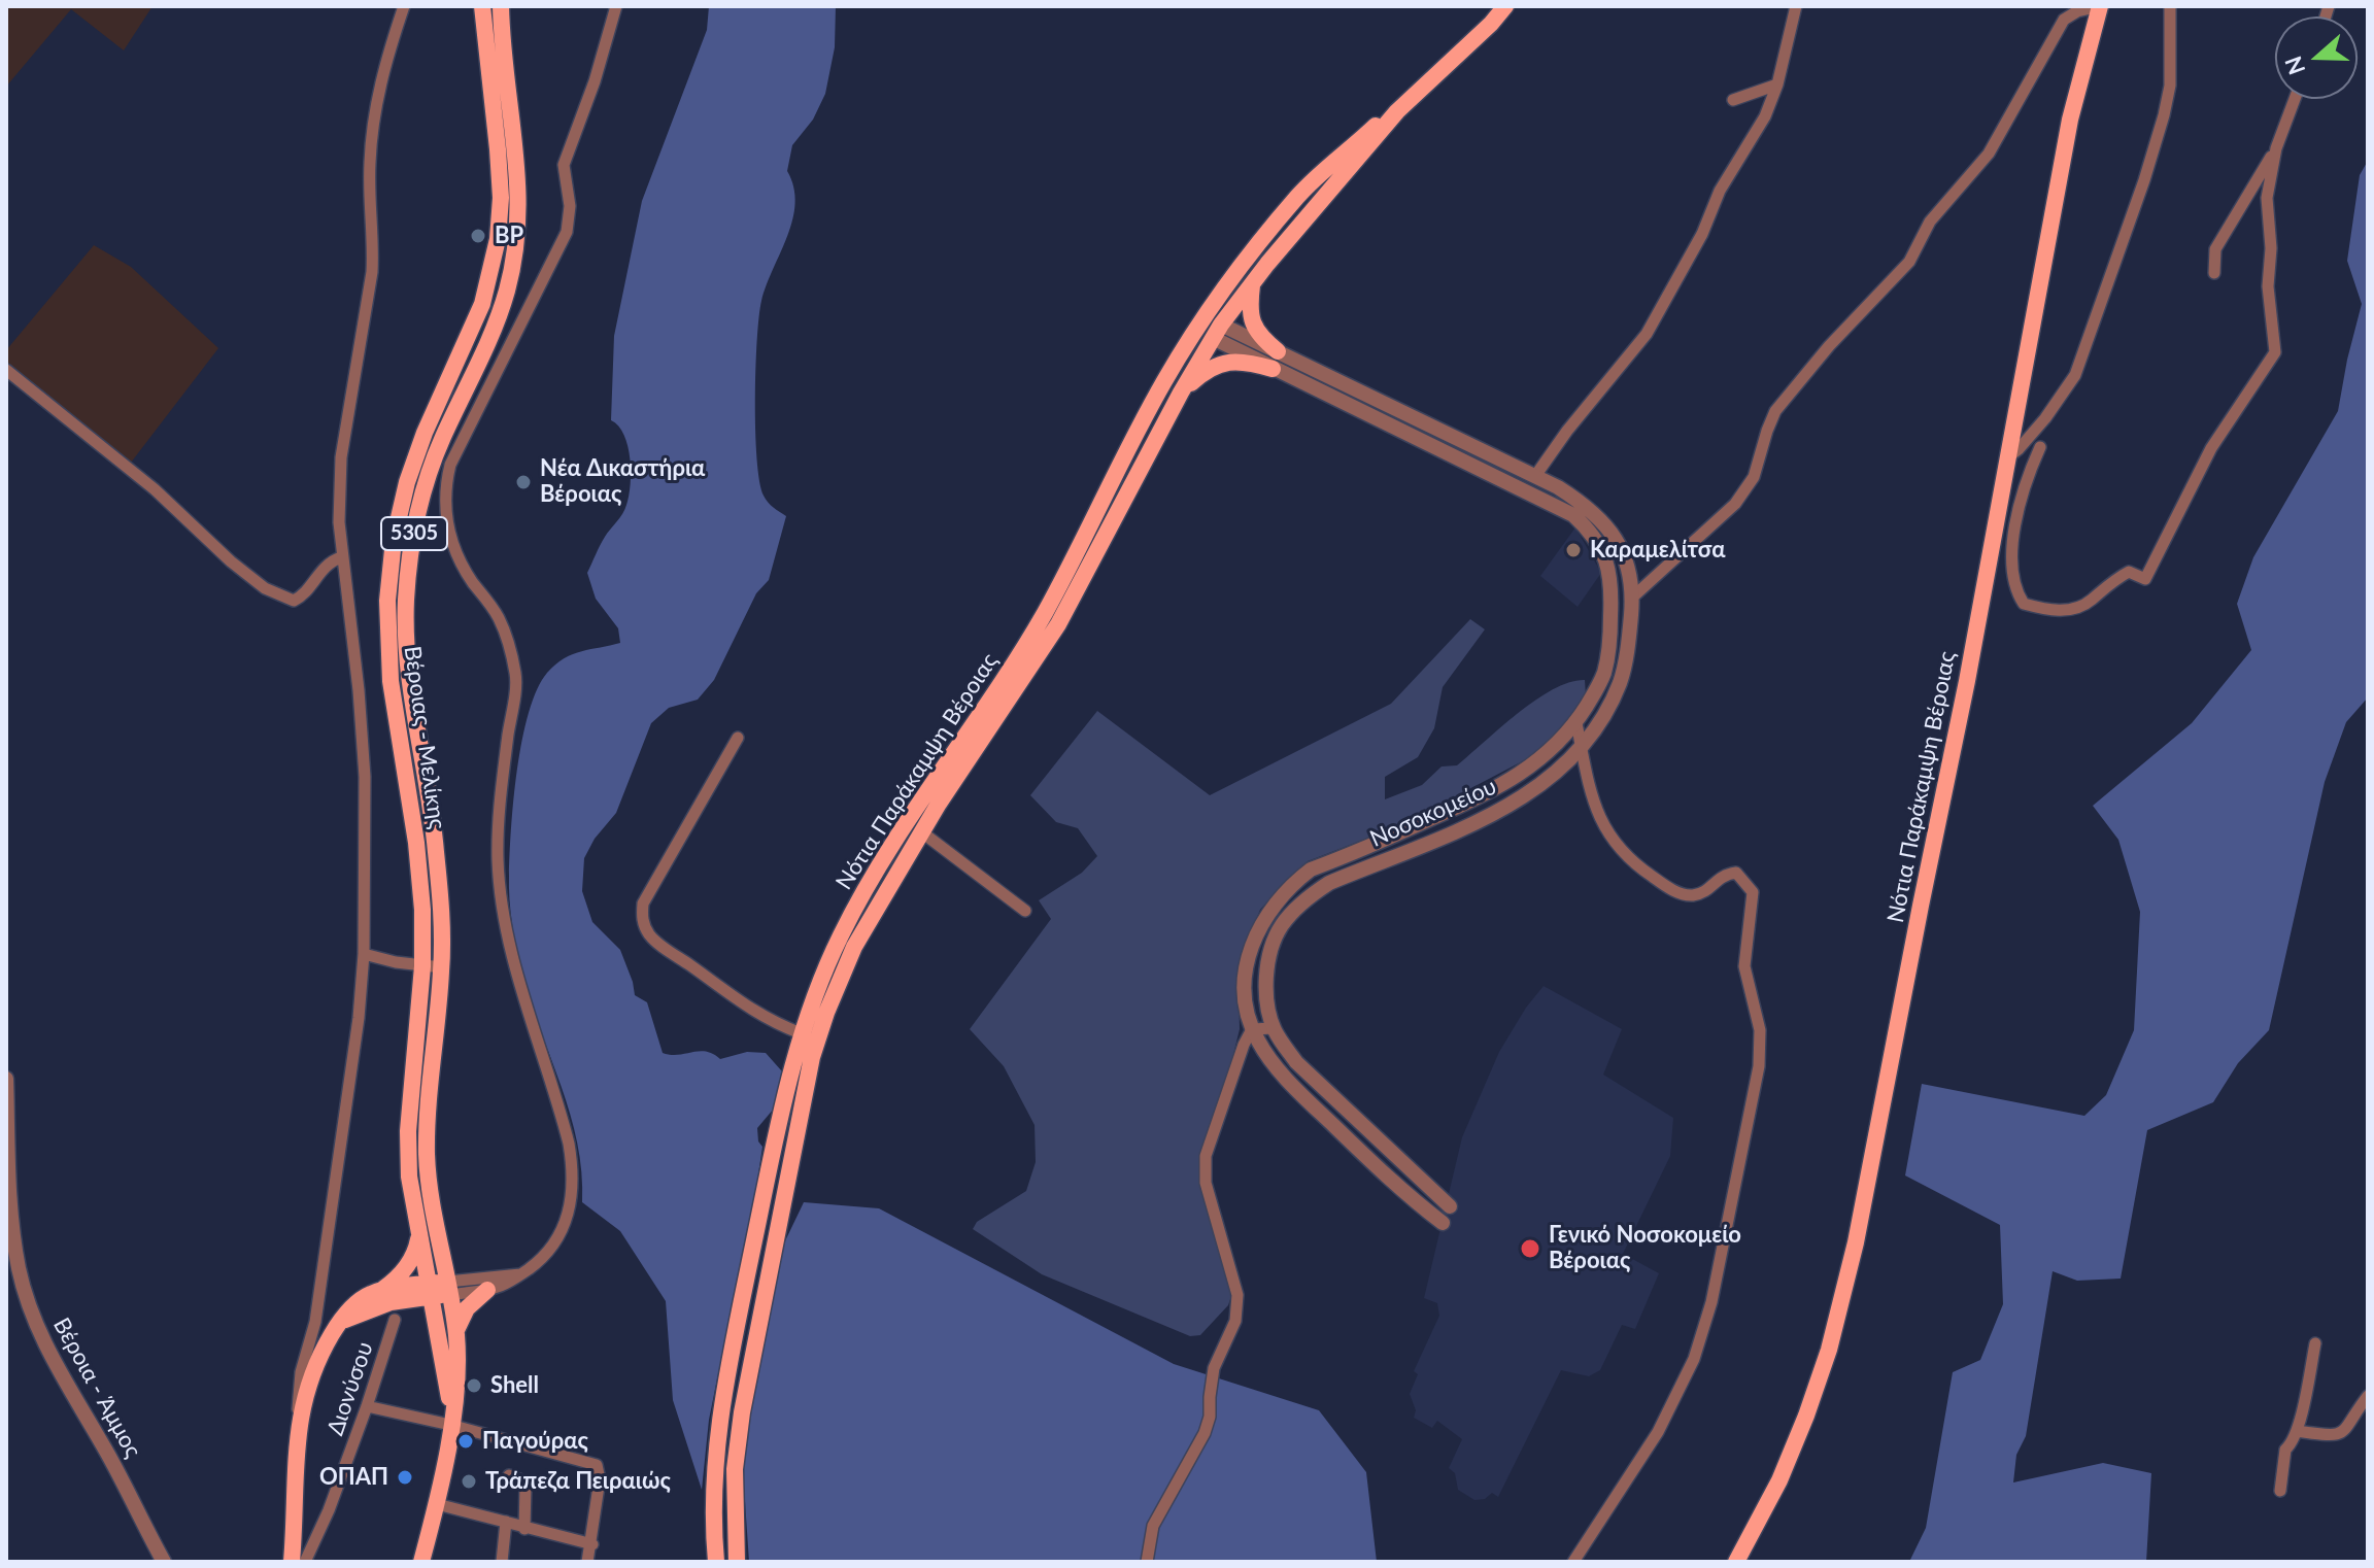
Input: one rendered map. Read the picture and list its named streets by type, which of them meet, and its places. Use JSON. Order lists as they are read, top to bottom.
{
  "streets": {
    "main road": ["5305", "Βέροιας - Μελίκης", "Νότια Παράκαμψη Βέροιας"],
    "street": ["Νοσοκομείου", "Βέροια - Άμμος", "Διονύσου"]
  },
  "crossings": [
    ["5305", "Βέροιας - Μελίκης"],
    ["Νότια Παράκαμψη Βέροιας", "Νοσοκομείου"]
  ],
  "places": [
    "BP",
    "Νέα Δικαστήρια Βέροιας",
    "Καραμελίτσα",
    "Γενικό Νοσοκομείο Βέροιας",
    "Shell",
    "Παγούρας",
    "ΟΠΑΠ",
    "Τράπεζα Πειραιώς"
  ],
  "north": "left"
}
